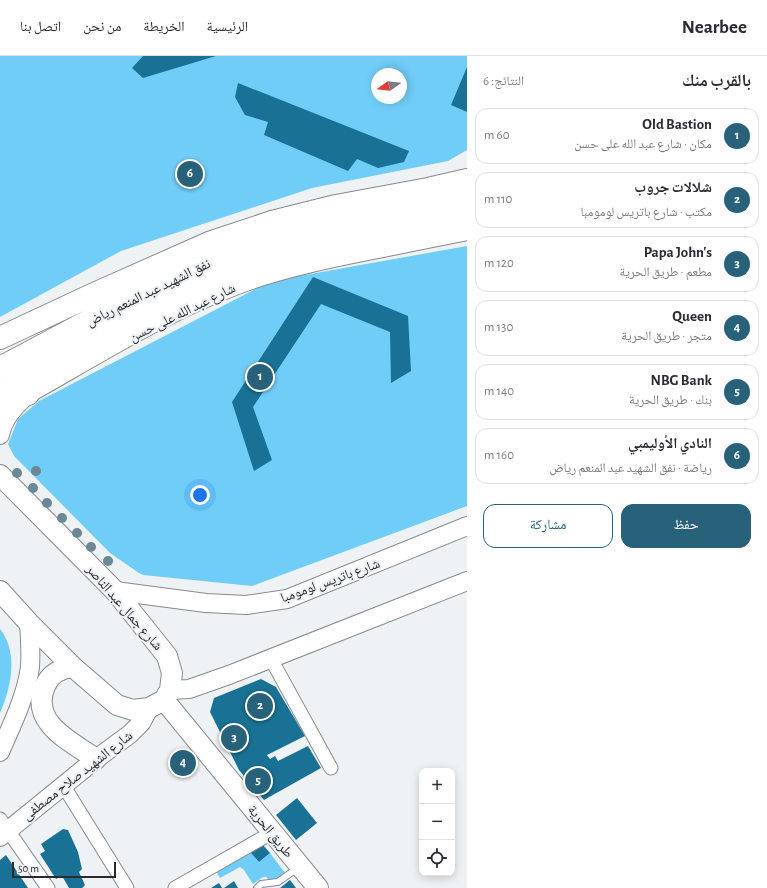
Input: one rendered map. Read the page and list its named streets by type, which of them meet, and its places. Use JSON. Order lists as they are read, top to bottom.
{
  "streets": {
    "highway": ["نفق الشهيد عبد المنعم رياض"],
    "main road": [
      "شارع عبد الله على حسن",
      "شارع باتريس لومومبا",
      "شارع جمال عبد الناصر",
      "شارع الشهيد صلاح مصطفى",
      "طريق الحرية"
    ]
  },
  "crossings": [
    ["نفق الشهيد عبد المنعم رياض", "شارع عبد الله على حسن"],
    ["شارع باتريس لومومبا", "شارع جمال عبد الناصر"],
    ["شارع جمال عبد الناصر", "شارع الشهيد صلاح مصطفى"],
    ["شارع جمال عبد الناصر", "طريق الحرية"],
    ["شارع الشهيد صلاح مصطفى", "طريق الحرية"]
  ],
  "scale_bar": "50 m",
  "north": "left",
  "page": {
    "header": "Nearbee",
    "nav": [
      "الرئيسية",
      "الخريطة",
      "من نحن",
      "اتصل بنا"
    ],
    "heading": ["بالقرب منك", "النتائج: 6"],
    "list": [
      {
        "mark": "1",
        "name": "Old Bastion",
        "note": "مكان · شارع عبد الله على حسن",
        "value": "60 m"
      },
      {
        "mark": "2",
        "name": "شلالات جروب",
        "note": "مكتب · شارع باتريس لومومبا",
        "value": "110 m"
      },
      {
        "mark": "3",
        "name": "Papa John's",
        "note": "مطعم · طريق الحرية",
        "value": "120 m"
      },
      {
        "mark": "4",
        "name": "Queen",
        "note": "متجر · طريق الحرية",
        "value": "130 m"
      },
      {
        "mark": "5",
        "name": "NBG Bank",
        "note": "بنك · طريق الحرية",
        "value": "140 m"
      },
      {
        "mark": "6",
        "name": "النادي الأوليمبي",
        "note": "رياضة · نفق الشهيد عبد المنعم رياض",
        "value": "160 m"
      }
    ],
    "pins": [
      "6",
      "1",
      "2",
      "3",
      "4",
      "5"
    ],
    "buttons": ["حفظ", "مشاركة"],
    "map_buttons": ["+", "−"],
    "scale": "50 m"
  }
}
